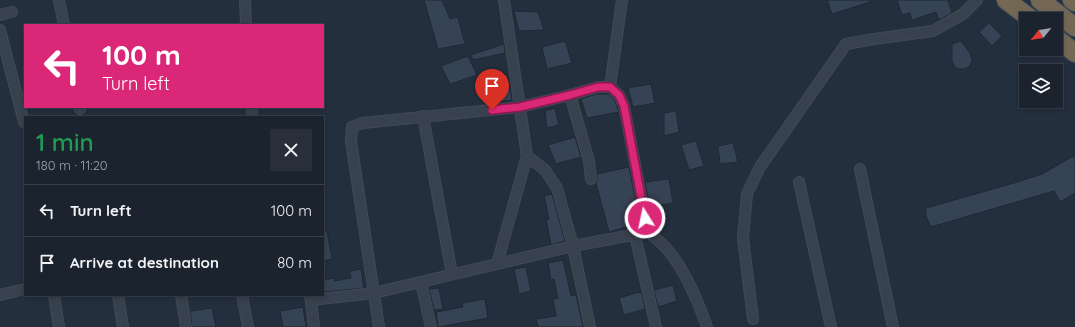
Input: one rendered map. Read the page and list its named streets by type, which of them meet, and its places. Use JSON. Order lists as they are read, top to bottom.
{
  "north": "bottom left",
  "page": {
    "turn": ["100 m", "Turn left"],
    "heading": ["1 min", "180 m · 11:20"],
    "list": [
      {
        "name": "Turn left",
        "value": "100 m"
      },
      {
        "name": "Arrive at destination",
        "value": "80 m"
      }
    ]
  }
}
